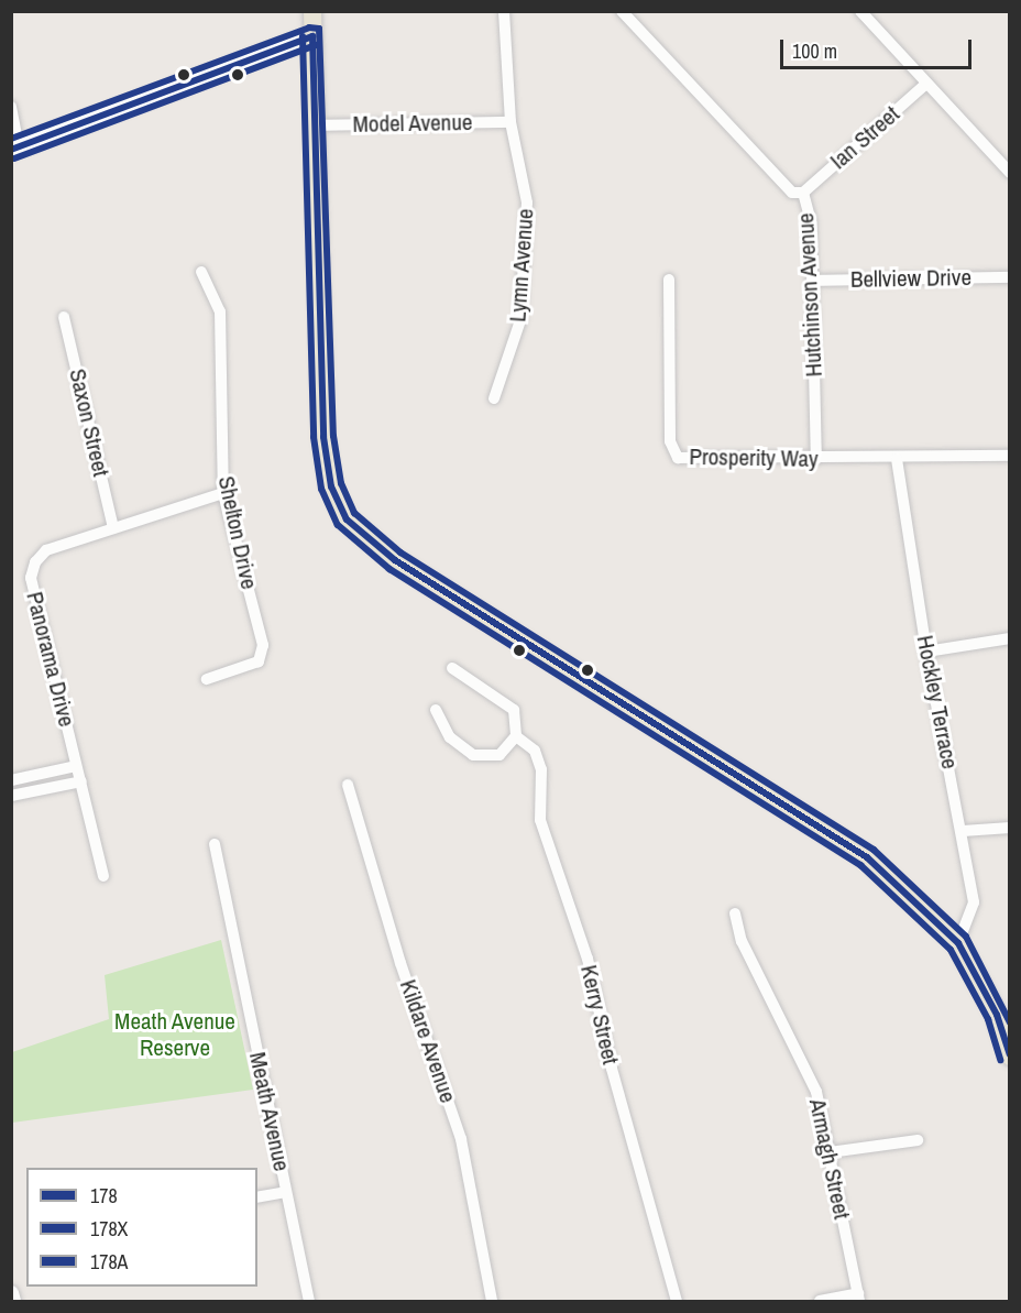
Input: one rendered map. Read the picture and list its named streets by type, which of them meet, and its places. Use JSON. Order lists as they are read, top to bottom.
{
  "streets": {
    "street": [
      "Model Avenue",
      "Ian Street",
      "Lymn Avenue",
      "Bellview Drive",
      "Hutchinson Avenue",
      "Saxon Street",
      "Prosperity Way",
      "Shelton Drive",
      "Panorama Drive",
      "Hockley Terrace",
      "Kerry Street",
      "Kildare Avenue",
      "Meath Avenue",
      "Armagh Street"
    ]
  },
  "crossings": [
    ["Model Avenue", "Lymn Avenue"],
    ["Ian Street", "Hutchinson Avenue"],
    ["Bellview Drive", "Hutchinson Avenue"],
    ["Hutchinson Avenue", "Prosperity Way"],
    ["Saxon Street", "Panorama Drive"],
    ["Prosperity Way", "Hockley Terrace"],
    ["Shelton Drive", "Panorama Drive"]
  ],
  "parks": ["Meath Avenue Reserve"],
  "lines": ["transit line 178A", "transit line 178", "transit line 178X"],
  "legend": ["178", "178X", "178A"],
  "scale_bar": "100 m"
}
